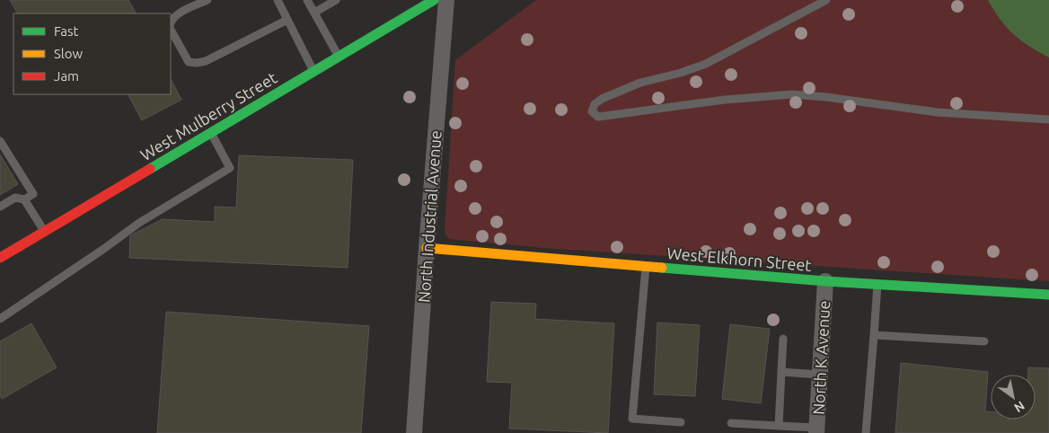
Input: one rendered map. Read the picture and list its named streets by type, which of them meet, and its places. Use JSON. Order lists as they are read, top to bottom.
{
  "streets": {
    "street": [
      "West Mulberry Street",
      "North Industrial Avenue",
      "West Elkhorn Street",
      "North K Avenue"
    ]
  },
  "crossings": [
    ["North Industrial Avenue", "West Elkhorn Street"],
    ["West Elkhorn Street", "North K Avenue"]
  ],
  "legend": ["Fast", "Slow", "Jam"],
  "north": "bottom right"
}
